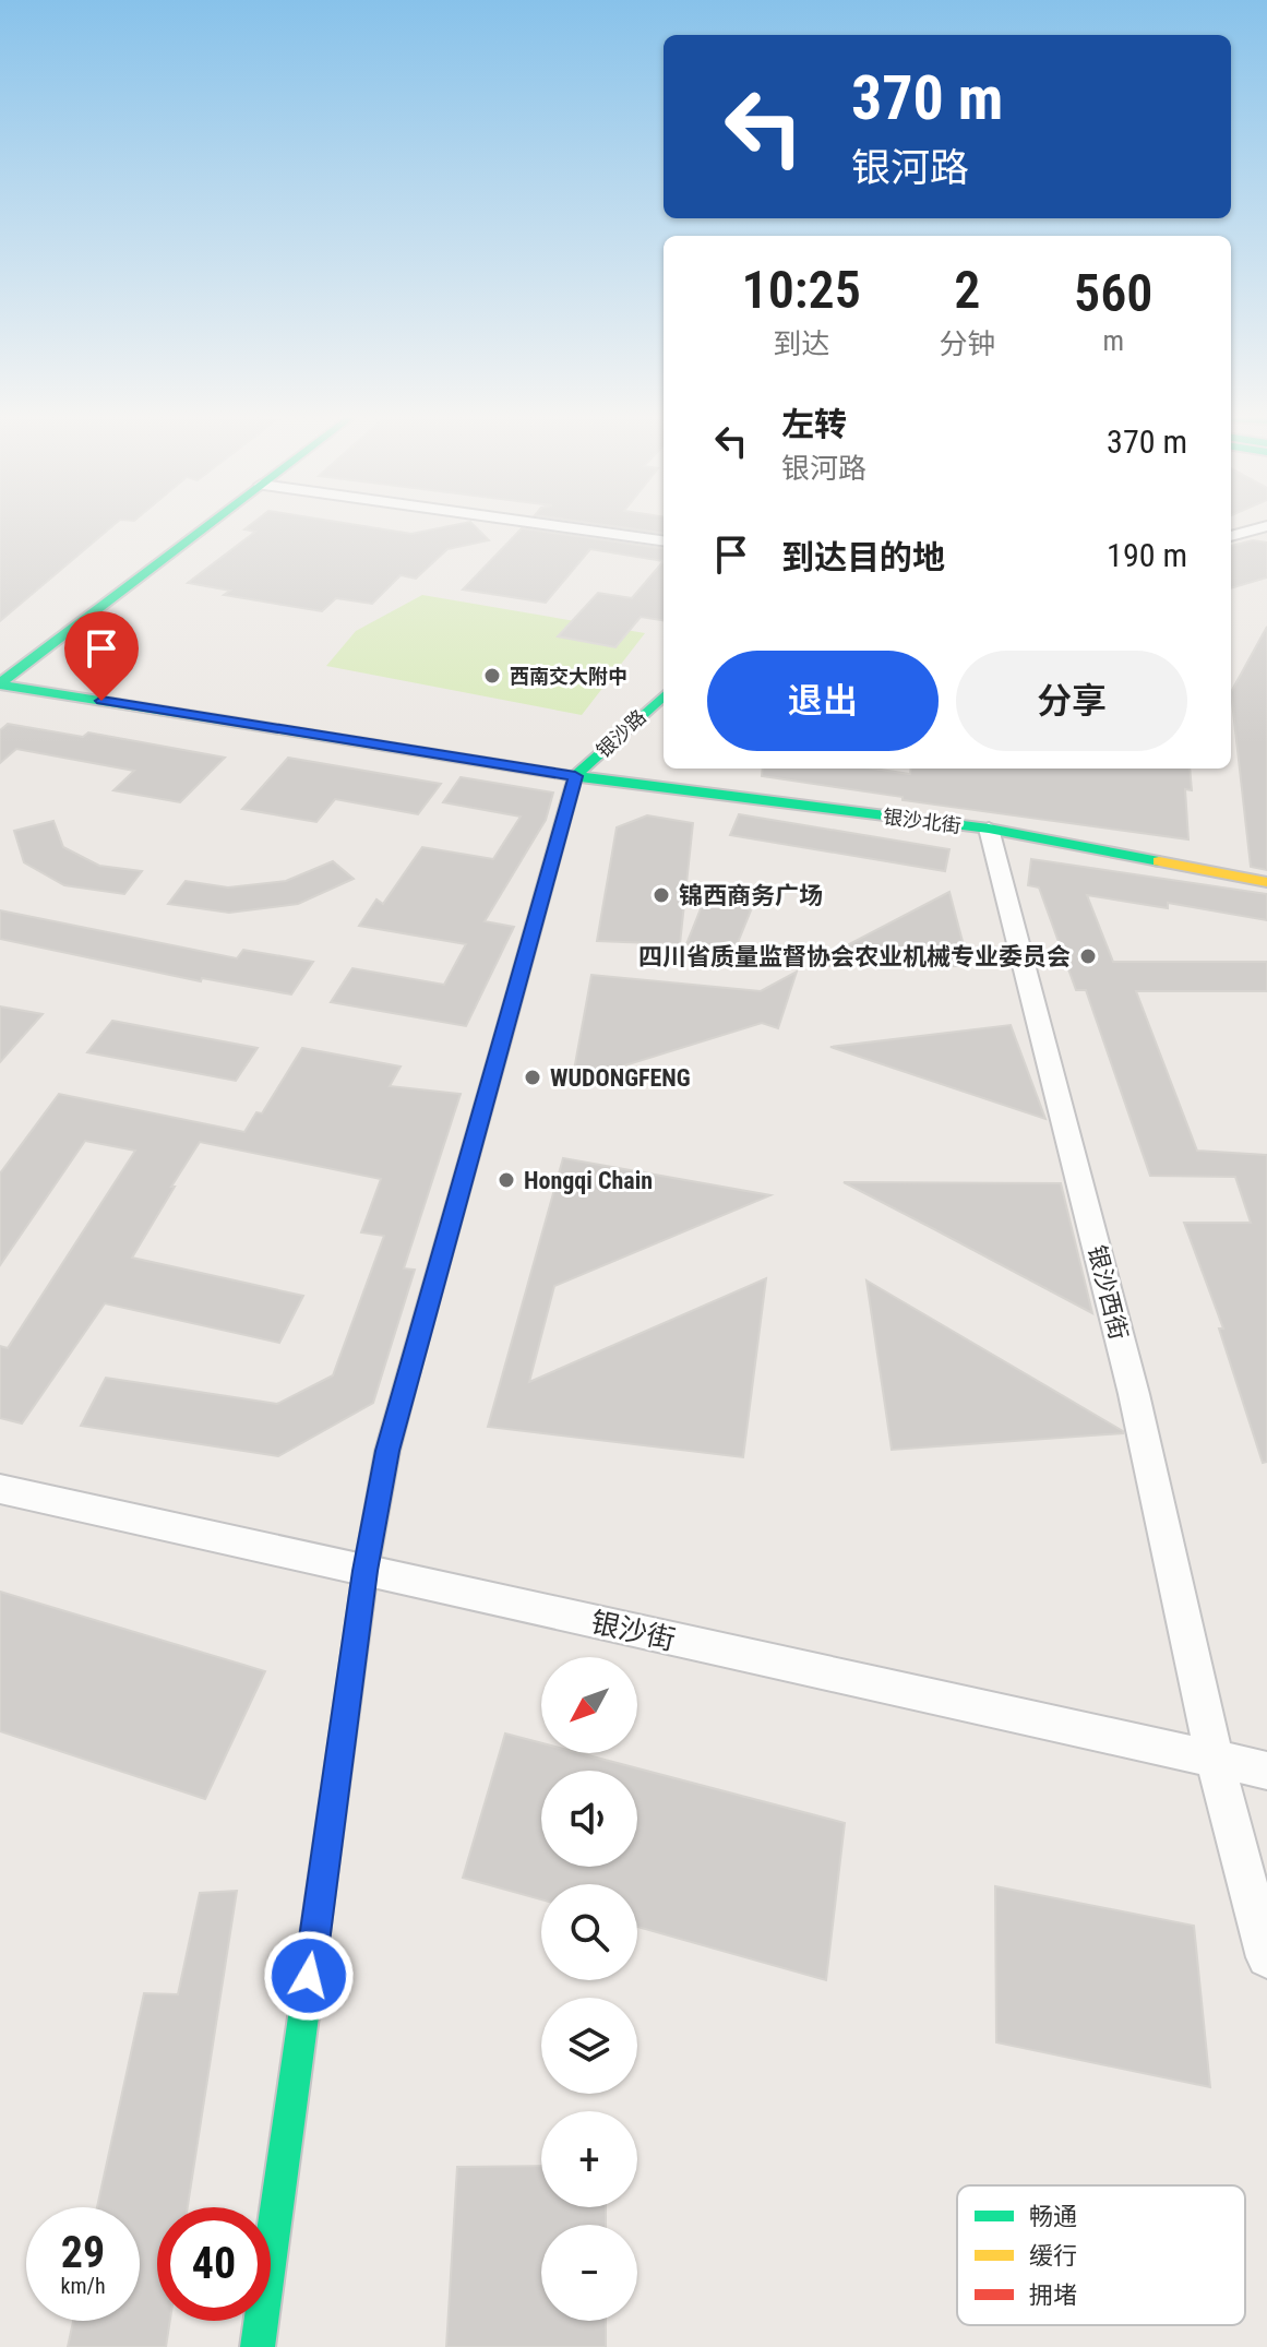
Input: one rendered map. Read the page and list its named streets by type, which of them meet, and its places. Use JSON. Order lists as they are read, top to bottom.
{
  "streets": {
    "main road": ["银沙路", "银沙北街"],
    "street": ["银沙西街", "银沙街"]
  },
  "crossings": [
    ["银沙路", "银沙北街"],
    ["银沙北街", "银沙西街"],
    ["银沙西街", "银沙街"]
  ],
  "places": [
    "西南交大附中",
    "锦西商务广场",
    "四川省质量监督协会农业机械专业委员会",
    "WUDONGFENG",
    "Hongqi Chain"
  ],
  "legend": ["畅通", "缓行", "拥堵"],
  "north": "bottom left",
  "page": {
    "turn": ["370 m", "银河路"],
    "eta": [
      "10:25",
      "到达",
      "2",
      "分钟",
      "560",
      "m"
    ],
    "list": [
      {
        "name": "左转",
        "note": "银河路",
        "value": "370 m"
      },
      {
        "name": "到达目的地",
        "value": "190 m"
      }
    ],
    "buttons": ["退出", "分享"],
    "map_buttons": ["+", "−"],
    "speed": "29 km/h",
    "limit": "40"
  }
}
